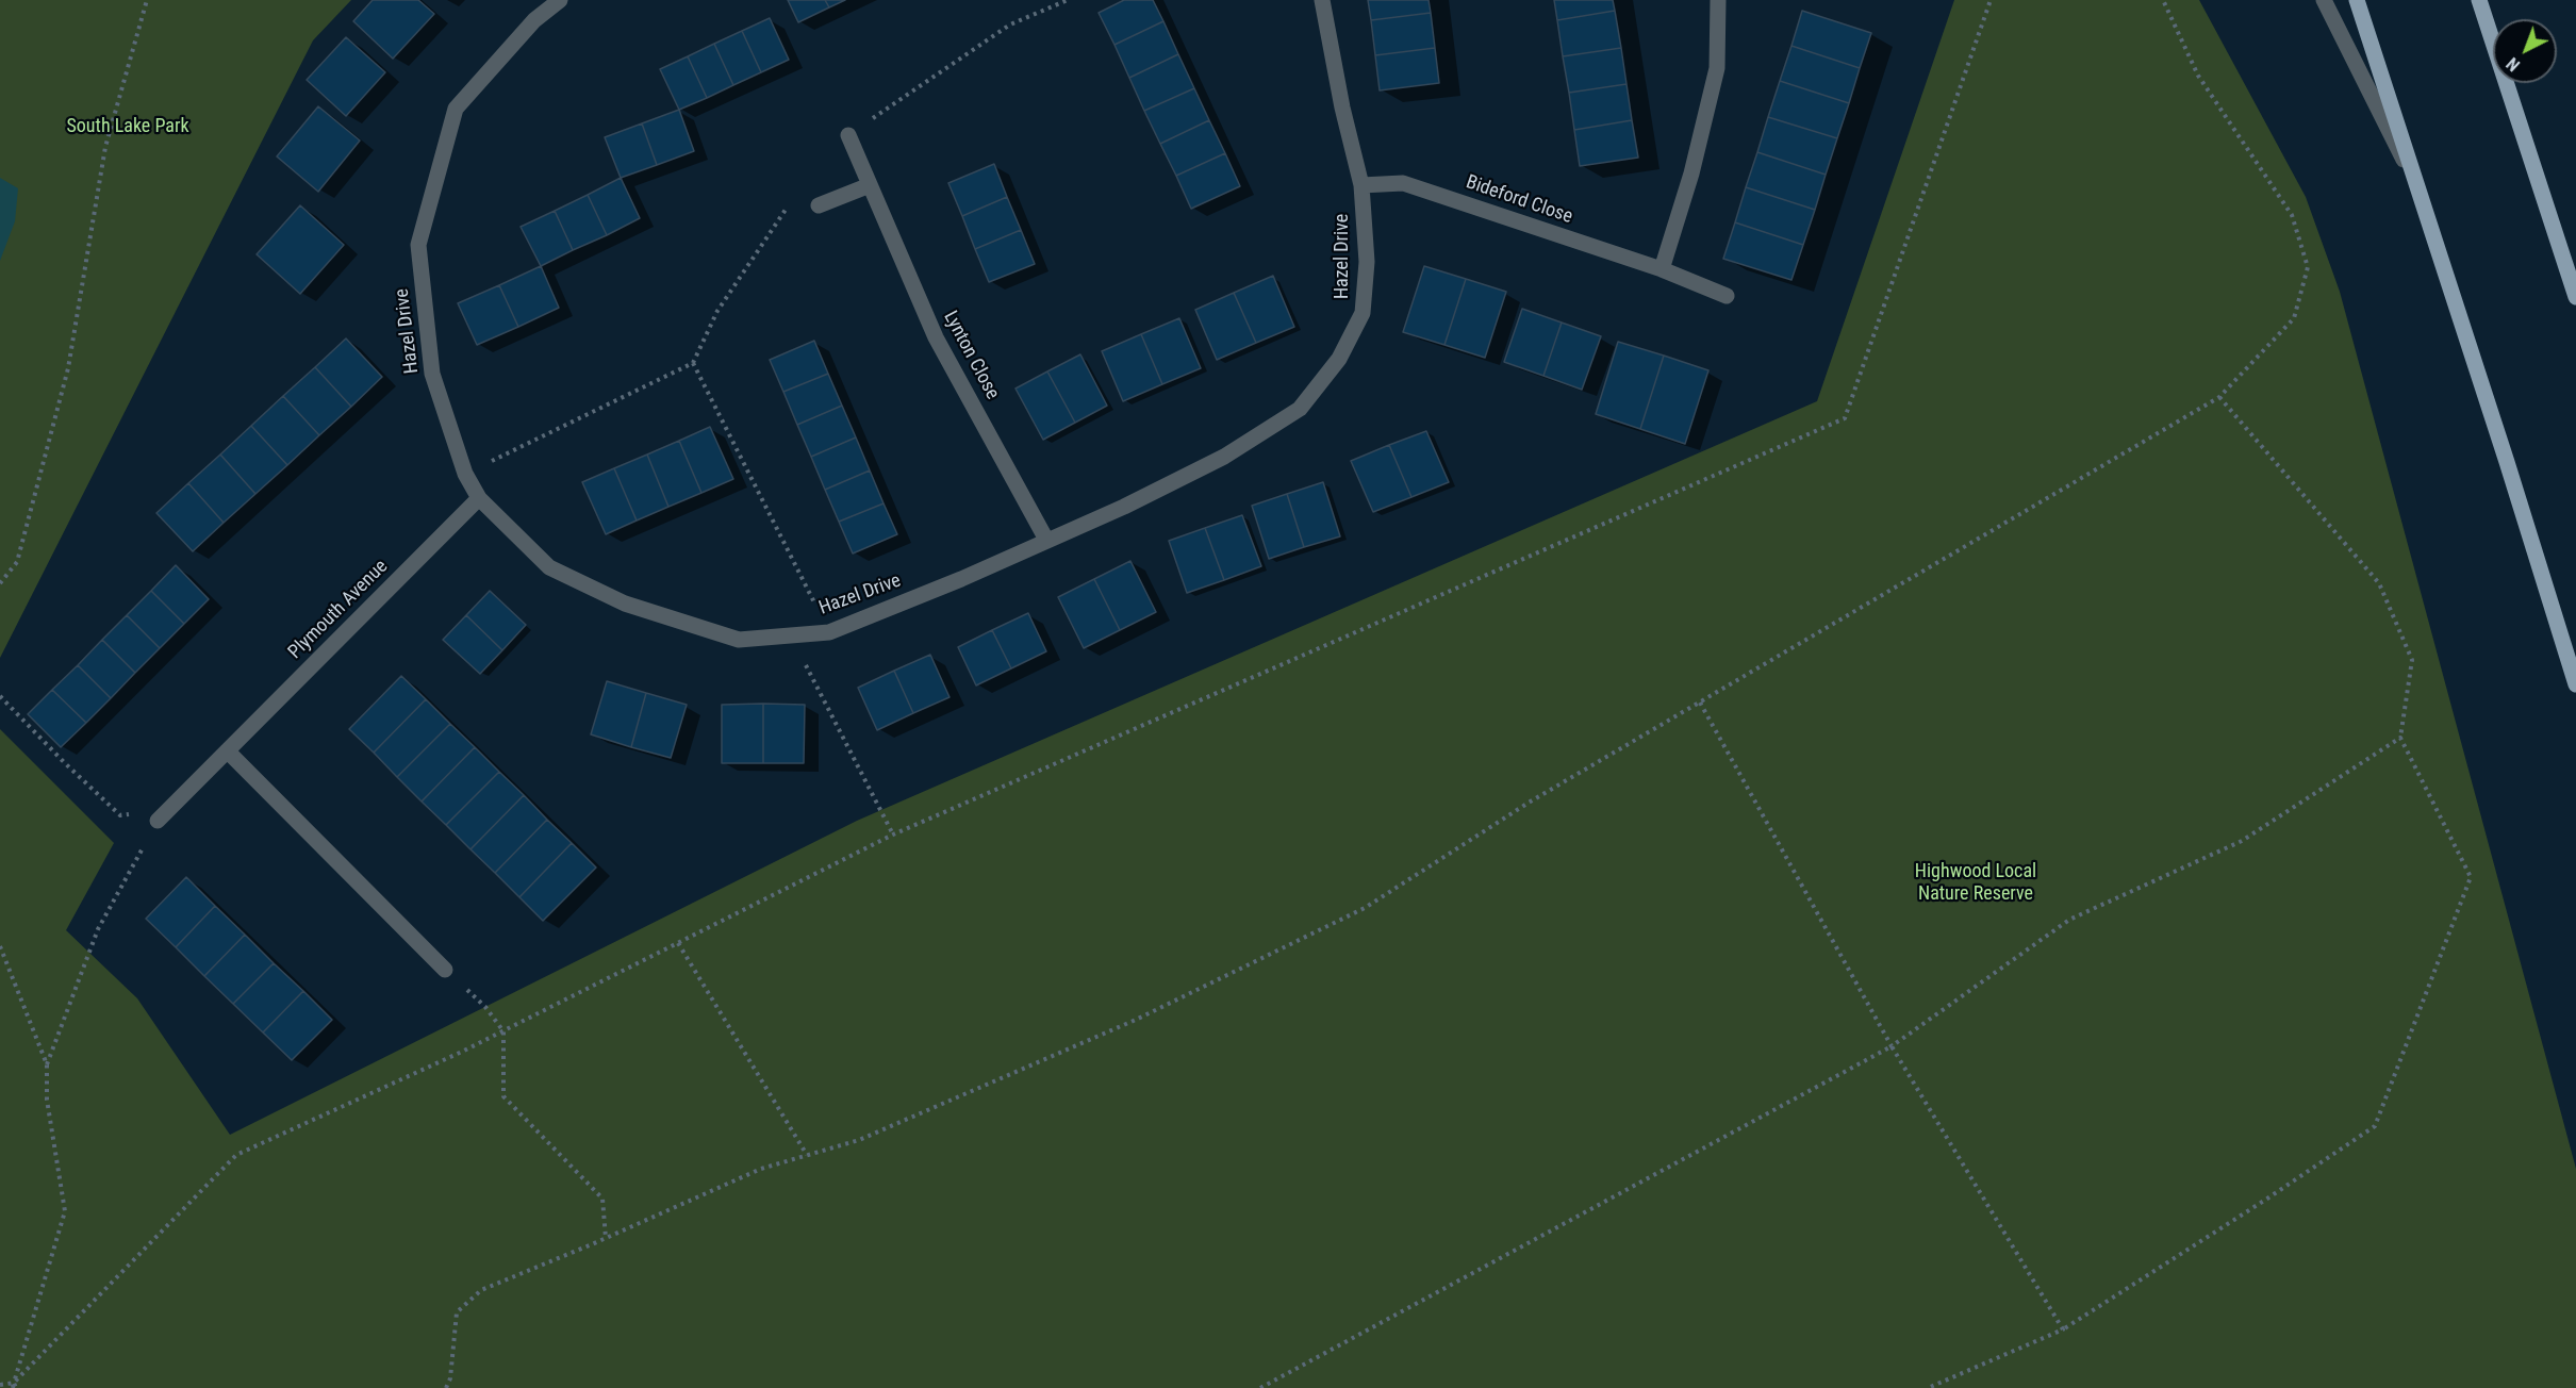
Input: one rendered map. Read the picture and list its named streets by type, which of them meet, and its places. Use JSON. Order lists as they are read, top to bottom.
{
  "streets": {
    "street": [
      "Bideford Close",
      "Hazel Drive",
      "Lynton Close",
      "Plymouth Avenue"
    ]
  },
  "crossings": [
    ["Bideford Close", "Hazel Drive"],
    ["Hazel Drive", "Lynton Close"],
    ["Hazel Drive", "Plymouth Avenue"]
  ],
  "parks": ["South Lake Park", "Highwood Local Nature Reserve"],
  "north": "bottom left"
}
